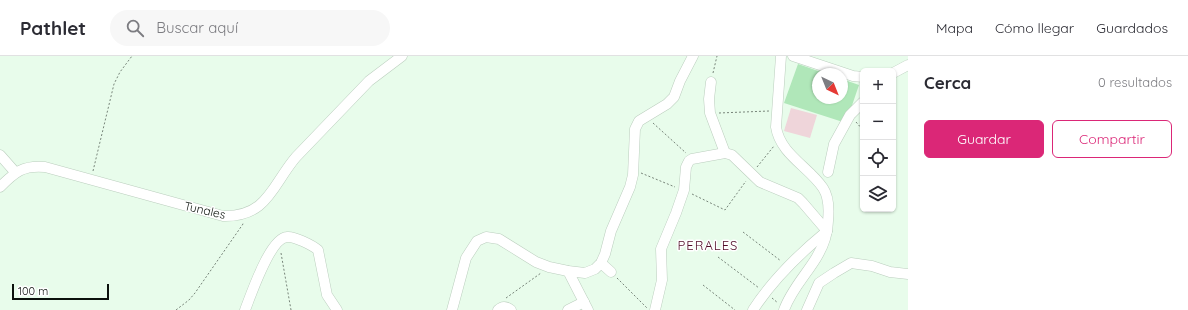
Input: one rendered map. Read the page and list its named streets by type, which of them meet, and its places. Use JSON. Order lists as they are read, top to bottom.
{
  "streets": {
    "street": ["Tunales"]
  },
  "districts": ["PERALES"],
  "scale_bar": "100 m",
  "north": "bottom right",
  "page": {
    "header": "Pathlet",
    "search": "Buscar aquí",
    "nav": ["Mapa", "Cómo llegar", "Guardados"],
    "heading": ["Cerca", "0 resultados"],
    "map_buttons": ["+", "−"],
    "buttons": ["Guardar", "Compartir"],
    "scale": "100 m"
  }
}
